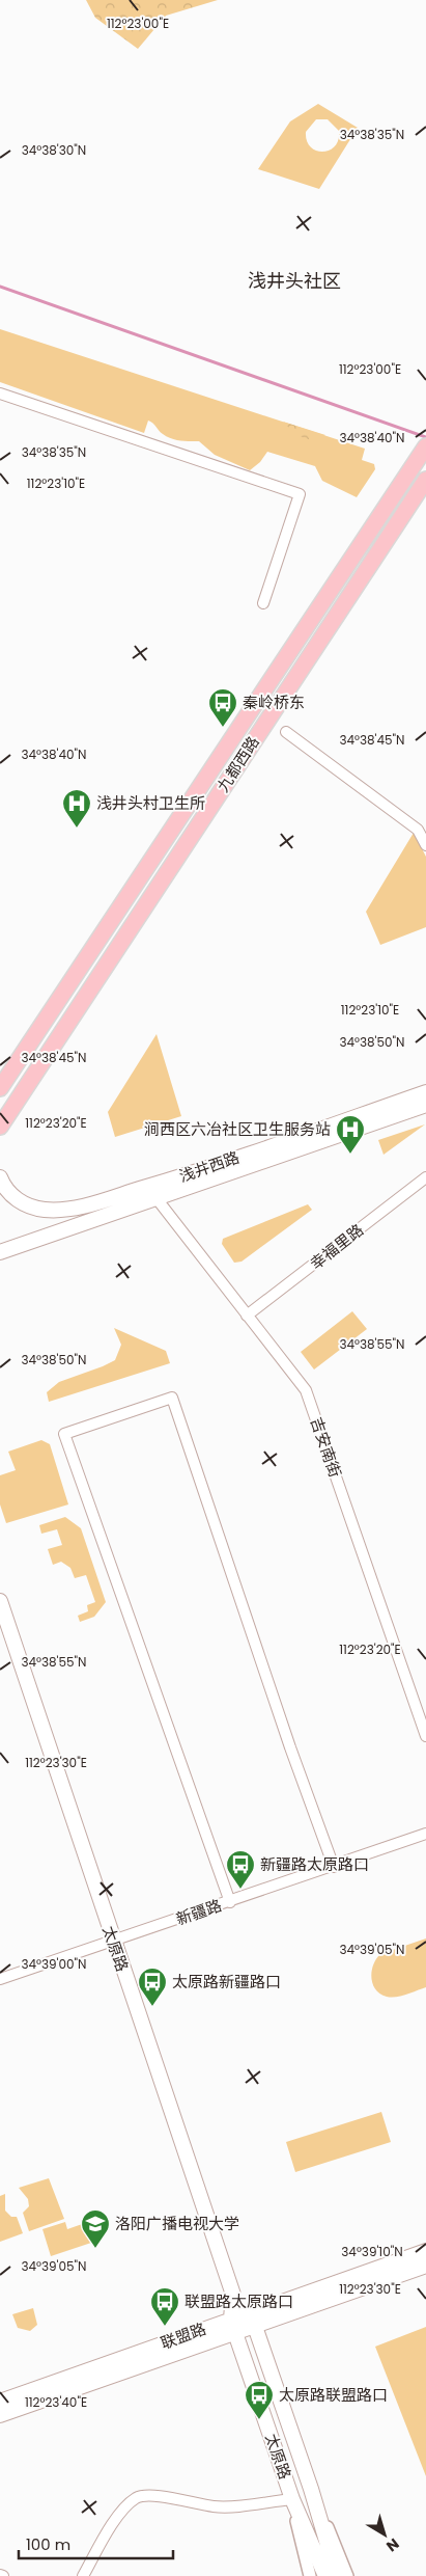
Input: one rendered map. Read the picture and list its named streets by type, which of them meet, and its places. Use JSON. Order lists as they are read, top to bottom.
{
  "streets": {
    "main road": [
      "九都西路",
      "浅井西路",
      "太原路",
      "联盟路"
    ],
    "street": ["幸福里路", "吉安南街", "新疆路"]
  },
  "crossings": [
    ["浅井西路", "吉安南街"],
    ["幸福里路", "吉安南街"],
    ["新疆路", "太原路"],
    ["太原路", "联盟路"]
  ],
  "districts": ["浅井头社区"],
  "places": {
    "bus stop": [
      "秦岭桥东",
      "新疆路太原路口",
      "太原路新疆路口",
      "联盟路太原路口",
      "太原路联盟路口"
    ],
    "hospital": ["浅井头村卫生所", "涧西区六冶社区卫生服务站"],
    "school or university": ["洛阳广播电视大学"]
  },
  "scale_bar": "100 m",
  "north": "bottom right",
  "coordinates": [
    "112°23'00\"E",
    "34°38'35\"N",
    "34°38'30\"N",
    "34°38'40\"N",
    "112°23'10\"E",
    "34°38'45\"N",
    "34°38'50\"N",
    "112°23'20\"E",
    "34°38'55\"N",
    "112°23'30\"E",
    "34°39'05\"N",
    "34°39'00\"N",
    "34°39'10\"N",
    "112°23'40\"E"
  ]
}
